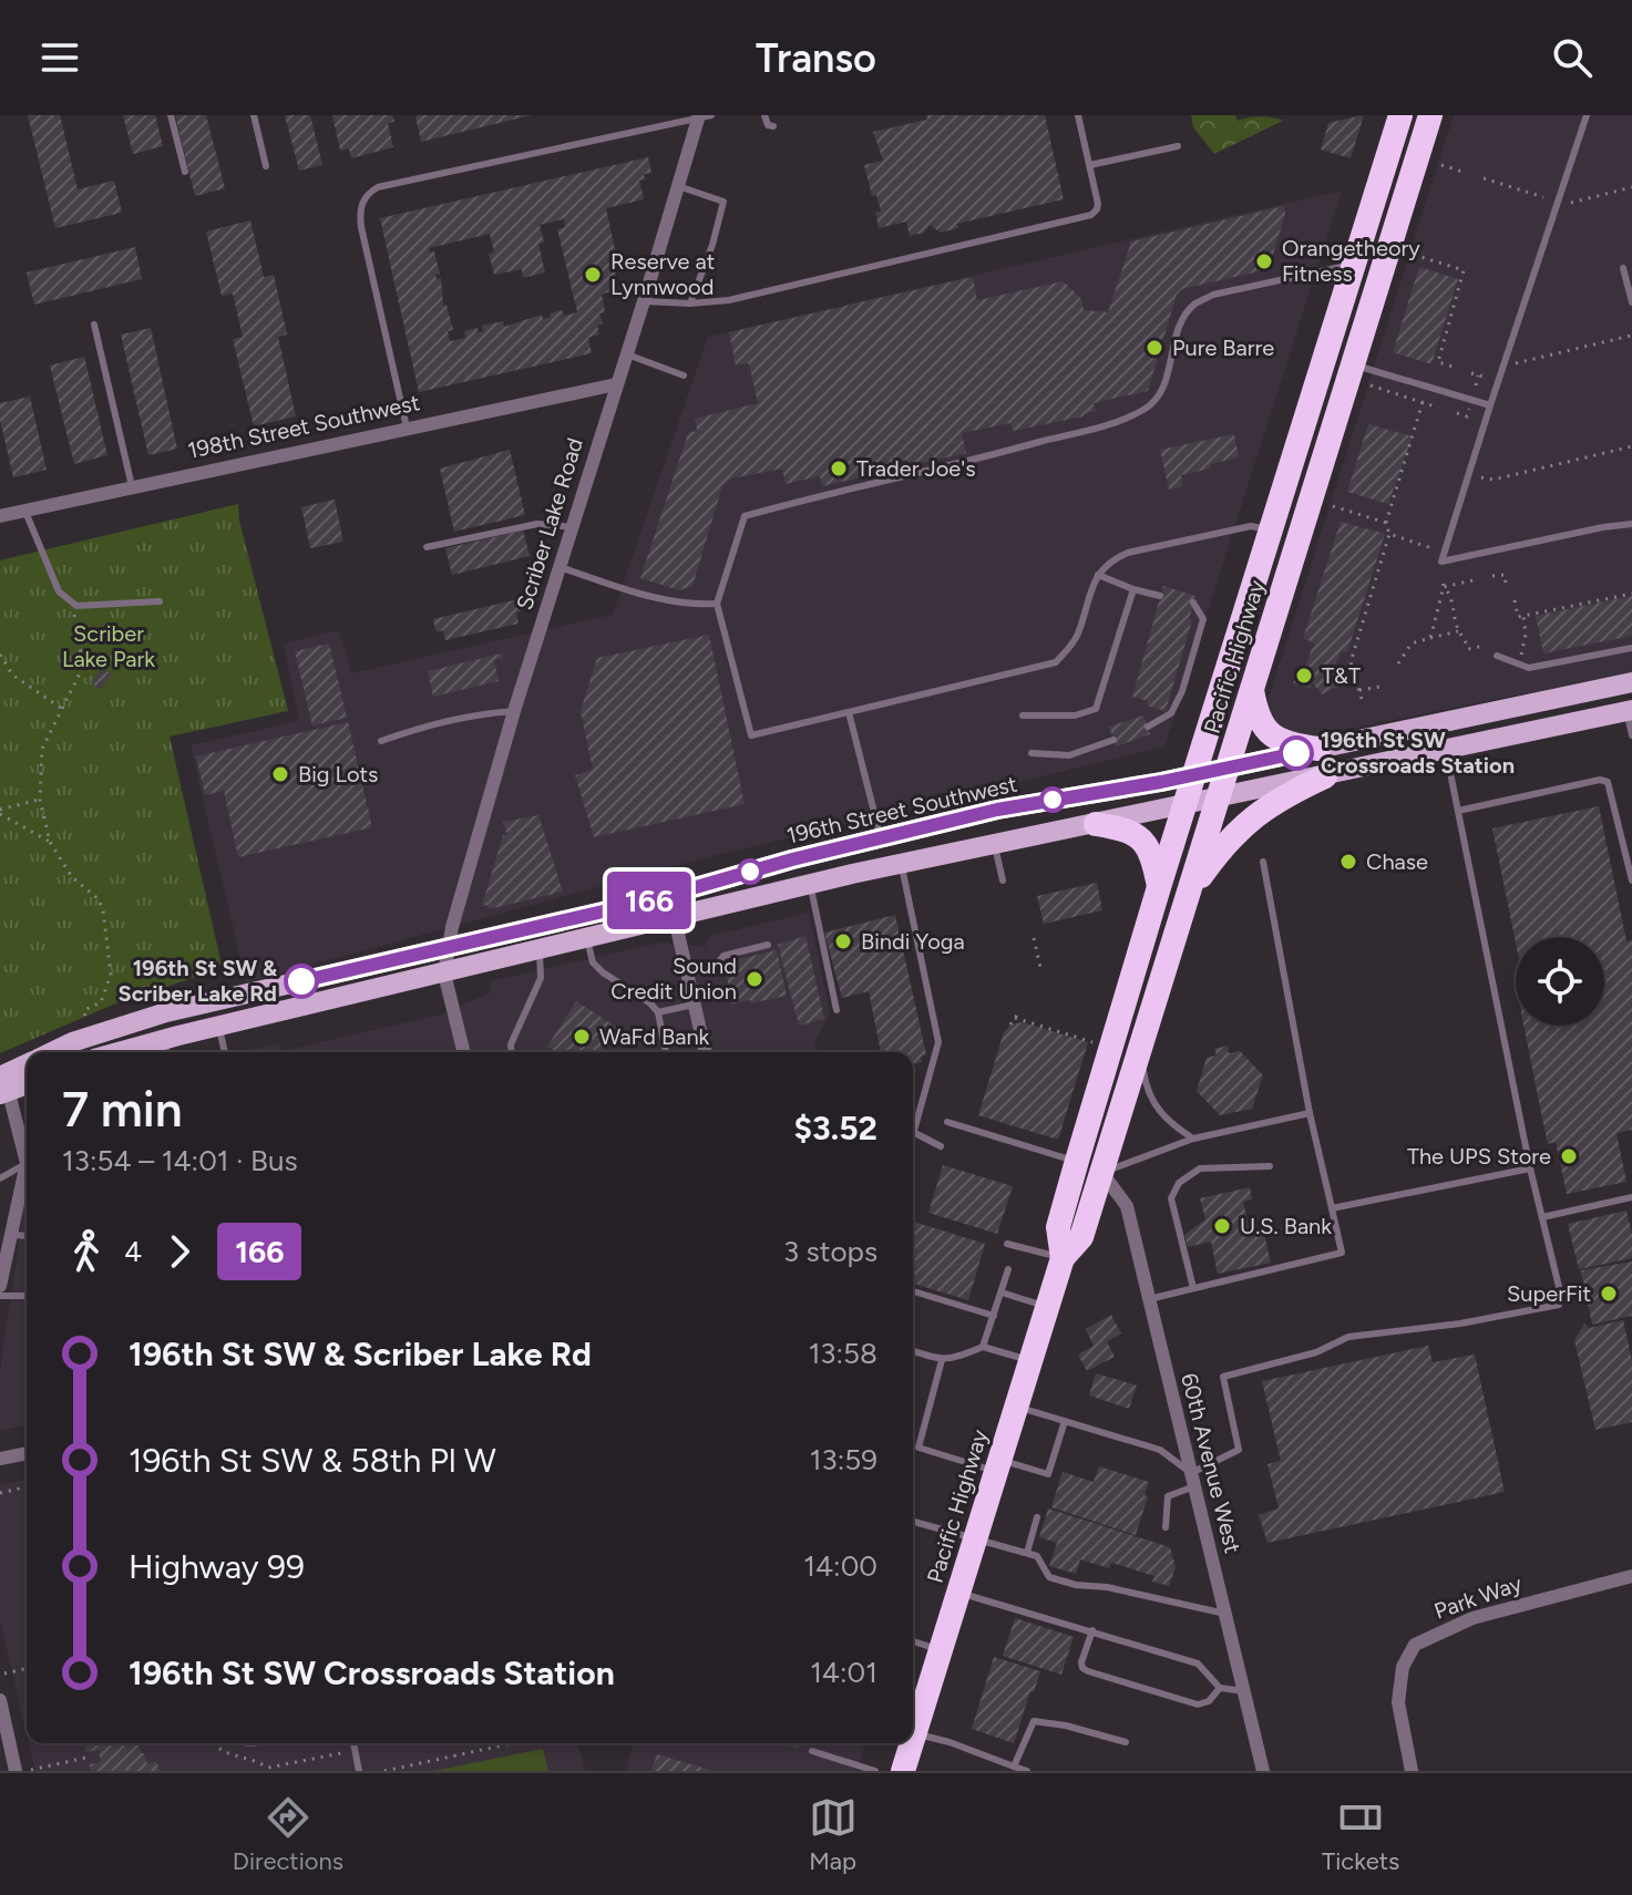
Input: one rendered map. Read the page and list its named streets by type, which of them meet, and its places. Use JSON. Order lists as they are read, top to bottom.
{
  "streets": {
    "highway": ["Pacific Highway"],
    "main road": ["196th Street Southwest"],
    "street": [
      "198th Street Southwest",
      "Scriber Lake Road",
      "60th Avenue West",
      "Park Way"
    ]
  },
  "crossings": [
    ["198th Street Southwest", "Scriber Lake Road"],
    ["Scriber Lake Road", "196th Street Southwest"],
    ["Pacific Highway", "196th Street Southwest"],
    ["Pacific Highway", "60th Avenue West"]
  ],
  "parks": ["Scriber Lake Park"],
  "places": [
    "Orangetheory Fitness",
    "Reserve at Lynnwood",
    "Pure Barre",
    "Trader Joe's",
    "T&T",
    "196th St SW Crossroads Station",
    "Big Lots",
    "Chase",
    "Bindi Yoga",
    "Sound Credit Union",
    "196th St SW & Scriber Lake Rd",
    "WaFd Bank",
    "The UPS Store",
    "U.S. Bank",
    "SuperFit"
  ],
  "lines": ["bus line 166"],
  "page": {
    "header": "Transo",
    "on_map": "166",
    "heading": ["7 min", "13:54 – 14:01 · Bus", "$3.52"],
    "legs": ["4", "166", "3 stops"],
    "list": [
      {
        "name": "196th St SW & Scriber Lake Rd",
        "value": "13:58"
      },
      {
        "name": "196th St SW & 58th Pl W",
        "value": "13:59"
      },
      {
        "name": "Highway 99",
        "value": "14:00"
      },
      {
        "name": "196th St SW Crossroads Station",
        "value": "14:01"
      }
    ],
    "tabs": ["Directions", "Map", "Tickets"]
  }
}
